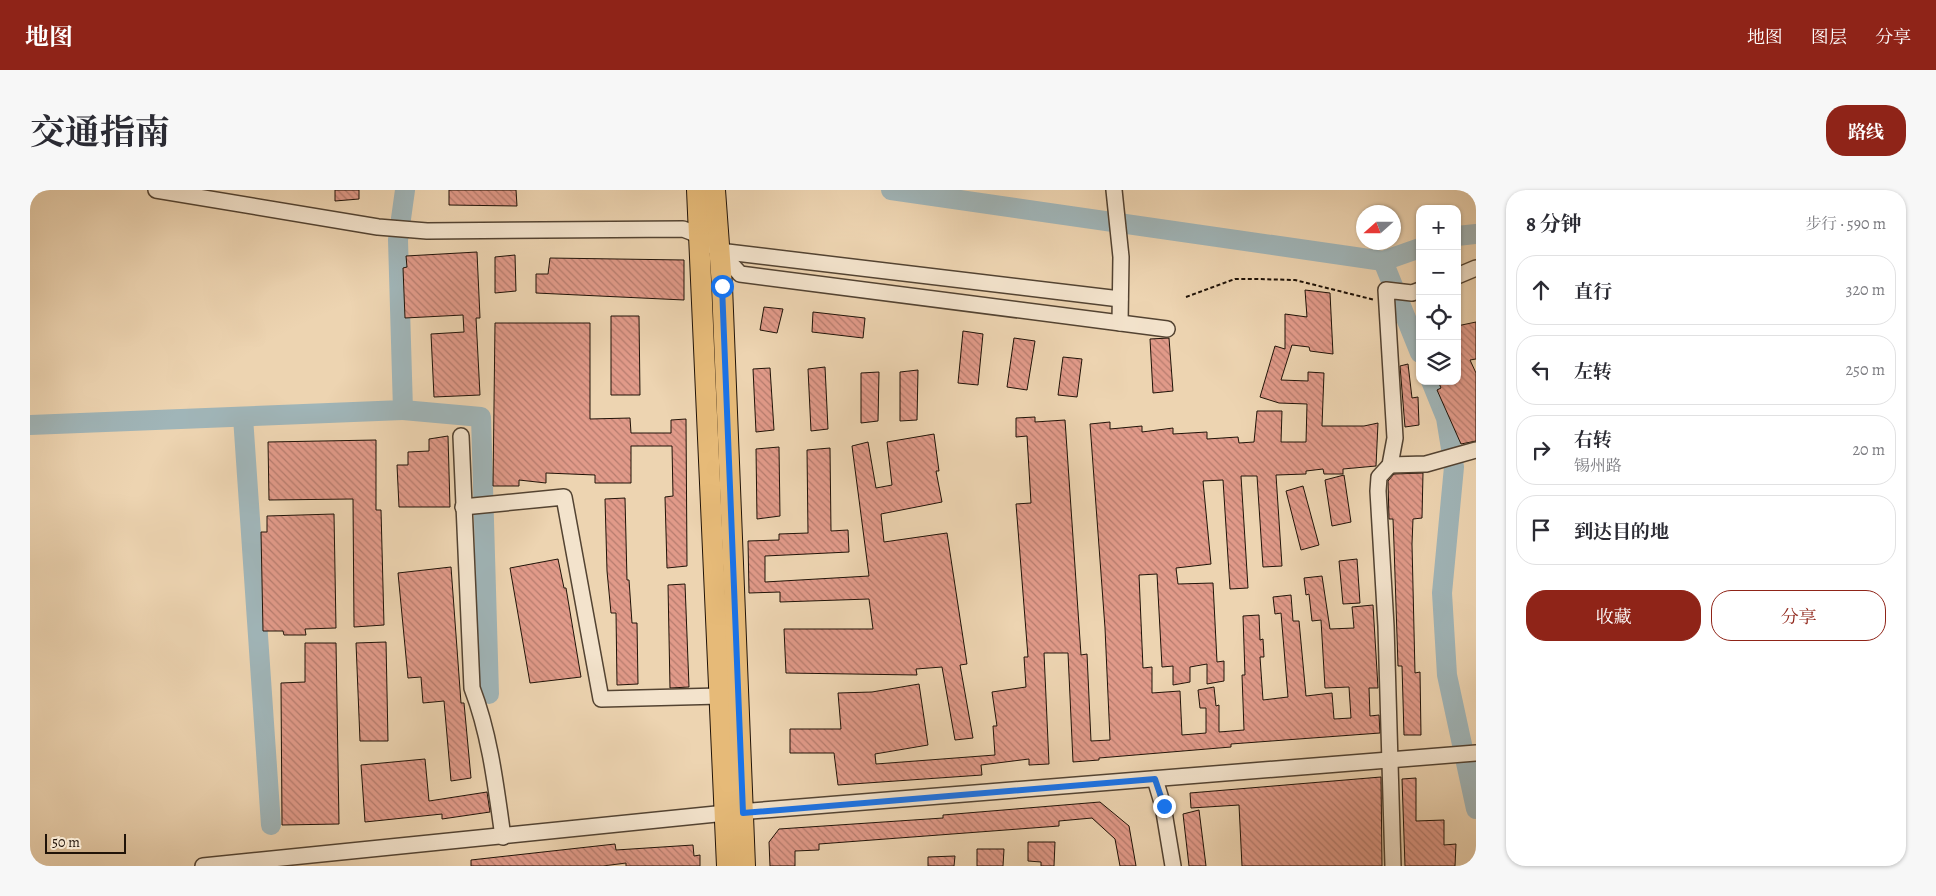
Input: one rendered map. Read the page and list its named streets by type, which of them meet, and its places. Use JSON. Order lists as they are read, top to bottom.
{
  "scale_bar": "50 m",
  "north": "left",
  "page": {
    "header": "地图",
    "nav": ["地图", "图层", "分享"],
    "title": "交通指南",
    "buttons": [
      "路线",
      ["收藏", "分享"]
    ],
    "heading": ["8 分钟", "步行 · 590 m"],
    "map_buttons": ["+", "−"],
    "list": [
      ["直行", "320 m"],
      ["左转", "250 m"],
      ["右转", "锡州路", "20 m"],
      "到达目的地"
    ],
    "scale": "50 m"
  }
}
